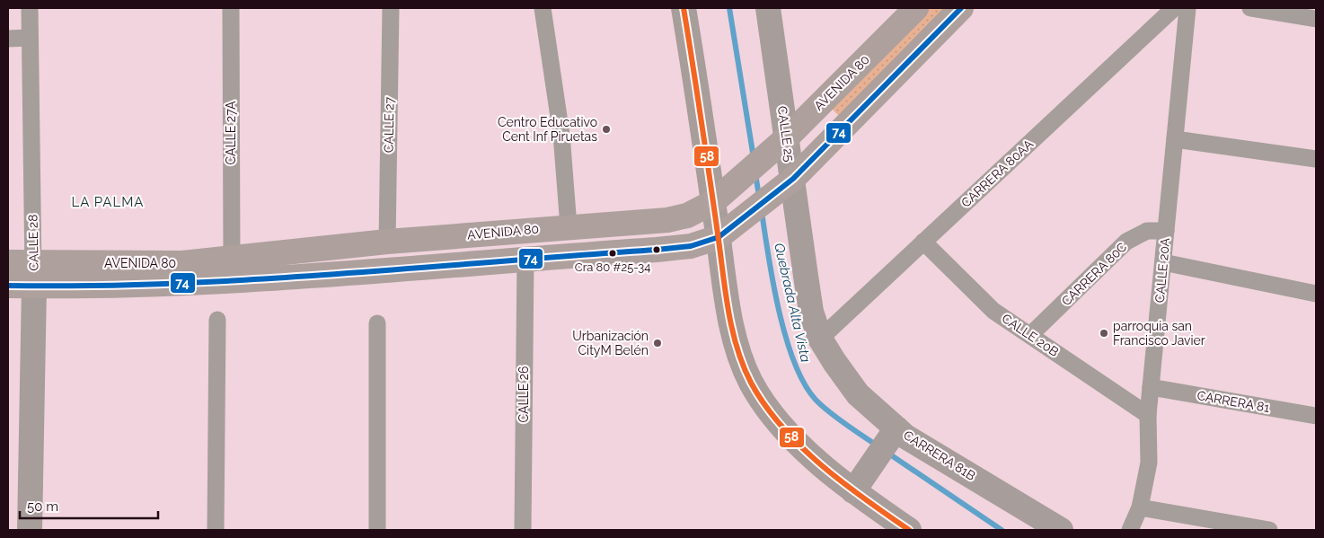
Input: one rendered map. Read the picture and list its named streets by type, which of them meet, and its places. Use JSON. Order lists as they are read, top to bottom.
{
  "streets": {
    "main road": ["AVENIDA 80"],
    "street": [
      "CALLE 27",
      "CALLE 27A",
      "CALLE 25",
      "CARRERA 80AA",
      "CALLE 28",
      "CALLE 20A",
      "CARRERA 80C",
      "CALLE 20B",
      "CALLE 26",
      "CARRERA 81",
      "CARRERA 81B"
    ]
  },
  "crossings": [
    ["AVENIDA 80", "CALLE 27"],
    ["AVENIDA 80", "CALLE 27A"],
    ["AVENIDA 80", "CALLE 25"],
    ["AVENIDA 80", "CALLE 28"],
    ["AVENIDA 80", "CALLE 26"],
    ["CALLE 25", "CARRERA 80AA"],
    ["CALLE 25", "CARRERA 81B"],
    ["CARRERA 80AA", "CALLE 20B"],
    ["CARRERA 80AA", "CARRERA 81B"],
    ["CALLE 20A", "CARRERA 80C"],
    ["CALLE 20A", "CALLE 20B"],
    ["CALLE 20A", "CARRERA 81"],
    ["CARRERA 80C", "CALLE 20B"]
  ],
  "districts": ["LA PALMA"],
  "water": ["Quebrada Alta Vista"],
  "places": [
    "Centro Educativo Cent Inf Piruetas",
    "Cra 80 #25-34",
    "parroquia san Francisco Javier",
    "Urbanización CityM Belén"
  ],
  "lines": ["transit line 74", "transit line 58"],
  "scale_bar": "50 m"
}
